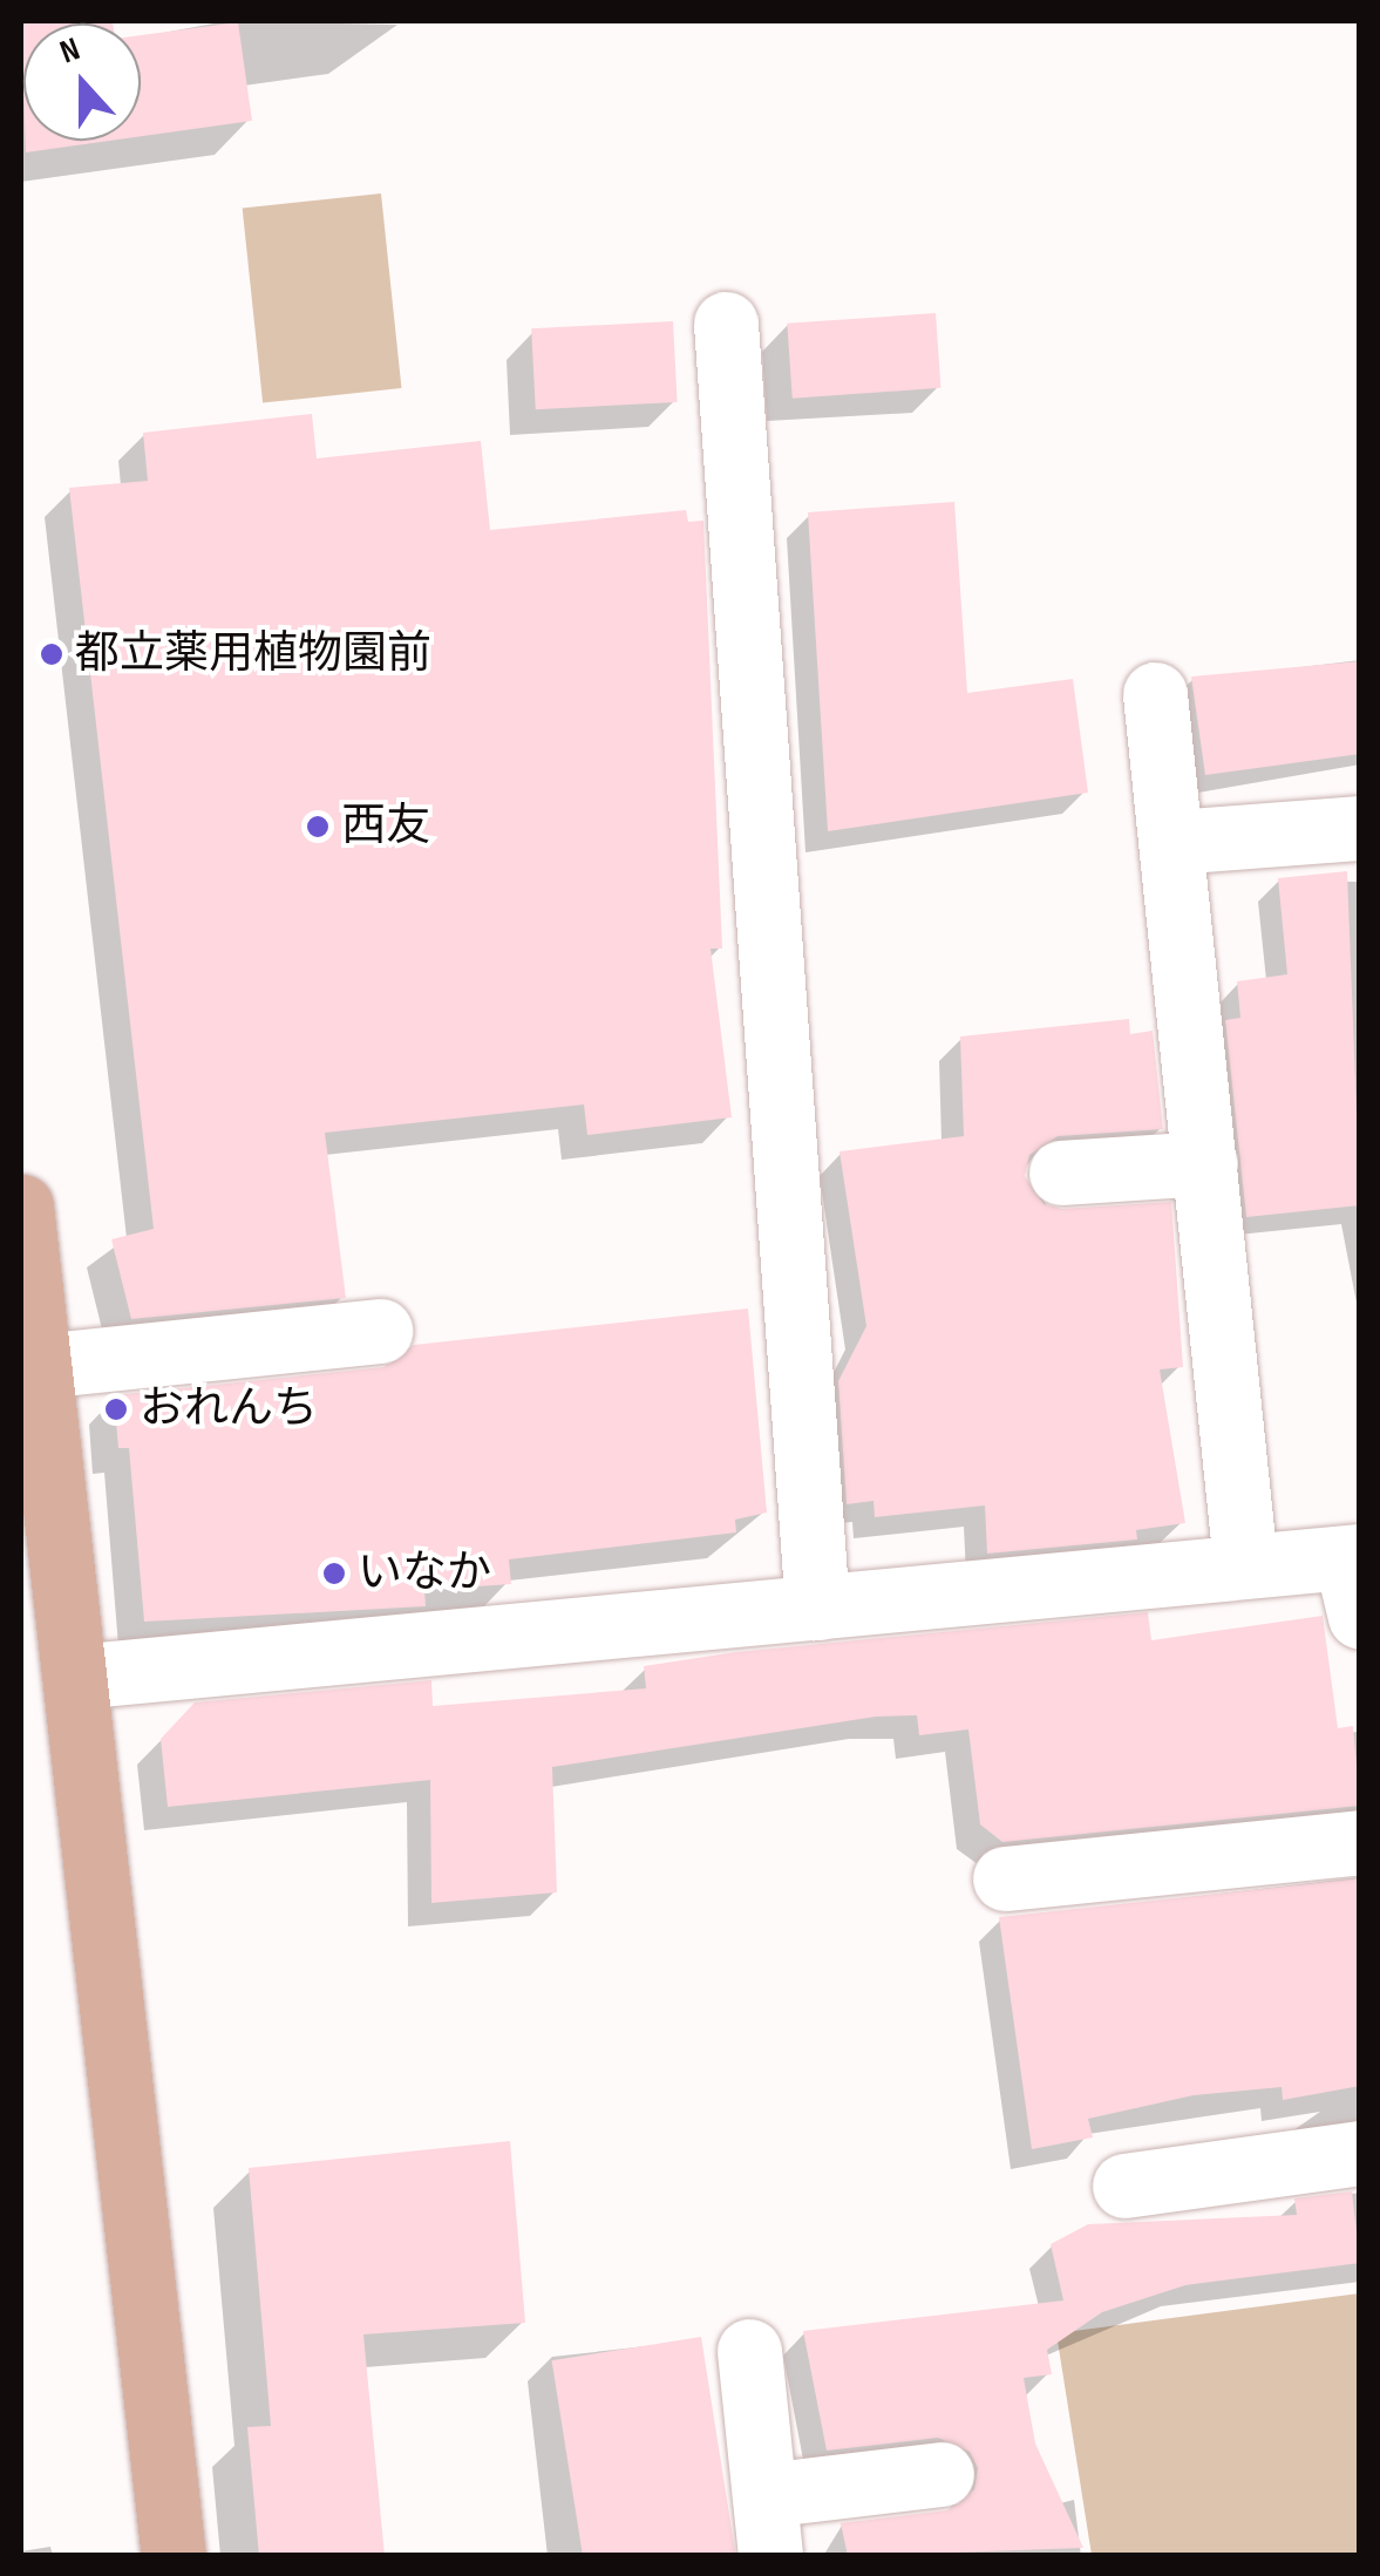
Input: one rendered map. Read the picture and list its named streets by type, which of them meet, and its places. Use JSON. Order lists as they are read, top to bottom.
{
  "places": [
    "都立薬用植物園前",
    "西友",
    "おれんち",
    "いなか"
  ],
  "north": "top"
}
